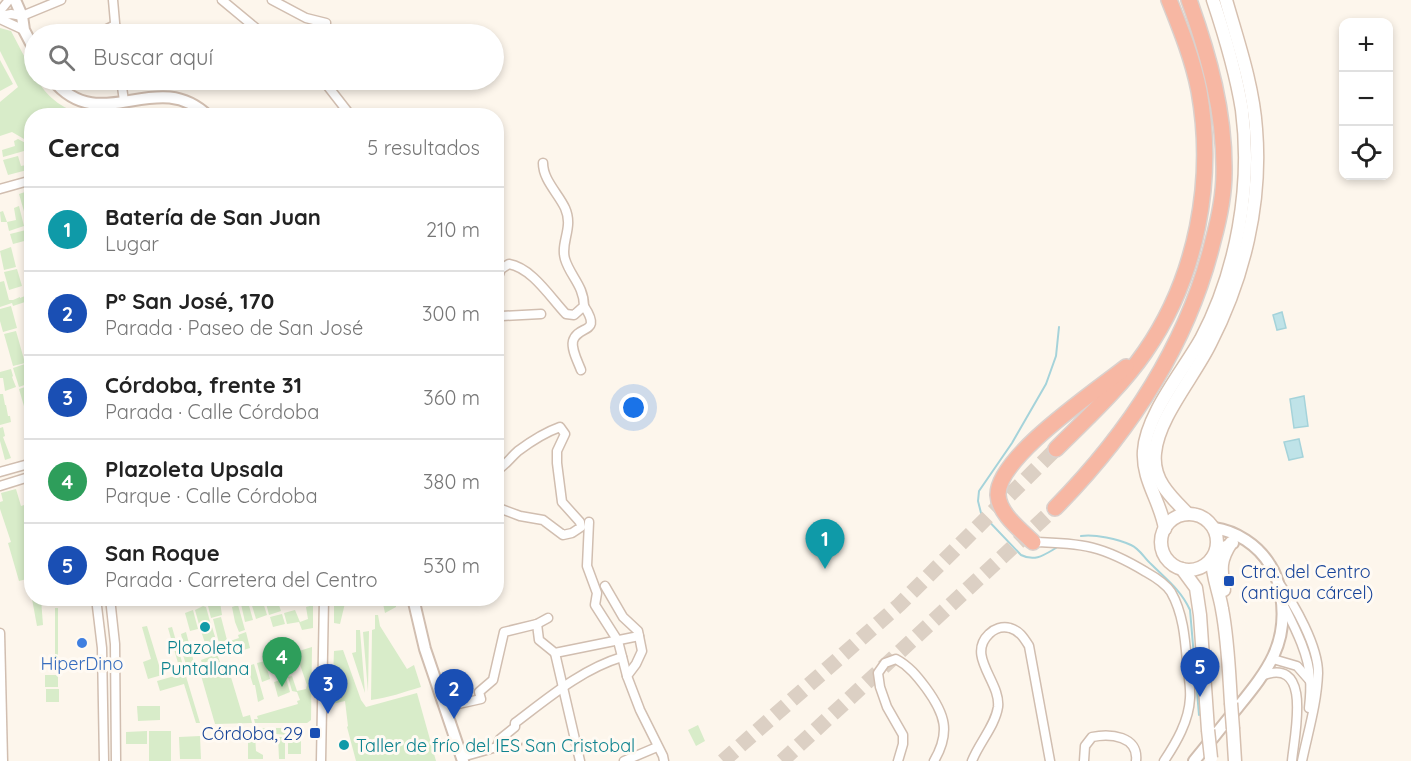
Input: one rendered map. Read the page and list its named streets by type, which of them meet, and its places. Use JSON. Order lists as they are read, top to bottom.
{
  "places": {
    "transit": ["Ctra. del Centro (antigua cárcel)", "Córdoba, 29"],
    "other": ["Plazoleta Puntallana", "HiperDino", "Taller de frío del IES San Cristobal"]
  },
  "page": {
    "map_buttons": ["+", "−"],
    "search": "Buscar aquí",
    "heading": ["Cerca", "5 resultados"],
    "list": [
      {
        "mark": "1",
        "name": "Batería de San Juan",
        "note": "Lugar",
        "value": "210 m"
      },
      {
        "mark": "2",
        "name": "Pº San José, 170",
        "note": "Parada · Paseo de San José",
        "value": "300 m"
      },
      {
        "mark": "3",
        "name": "Córdoba, frente 31",
        "note": "Parada · Calle Córdoba",
        "value": "360 m"
      },
      {
        "mark": "4",
        "name": "Plazoleta Upsala",
        "note": "Parque · Calle Córdoba",
        "value": "380 m"
      },
      {
        "mark": "5",
        "name": "San Roque",
        "note": "Parada · Carretera del Centro",
        "value": "530 m"
      }
    ],
    "pins": [
      "1",
      "4",
      "5",
      "3",
      "2"
    ]
  }
}
